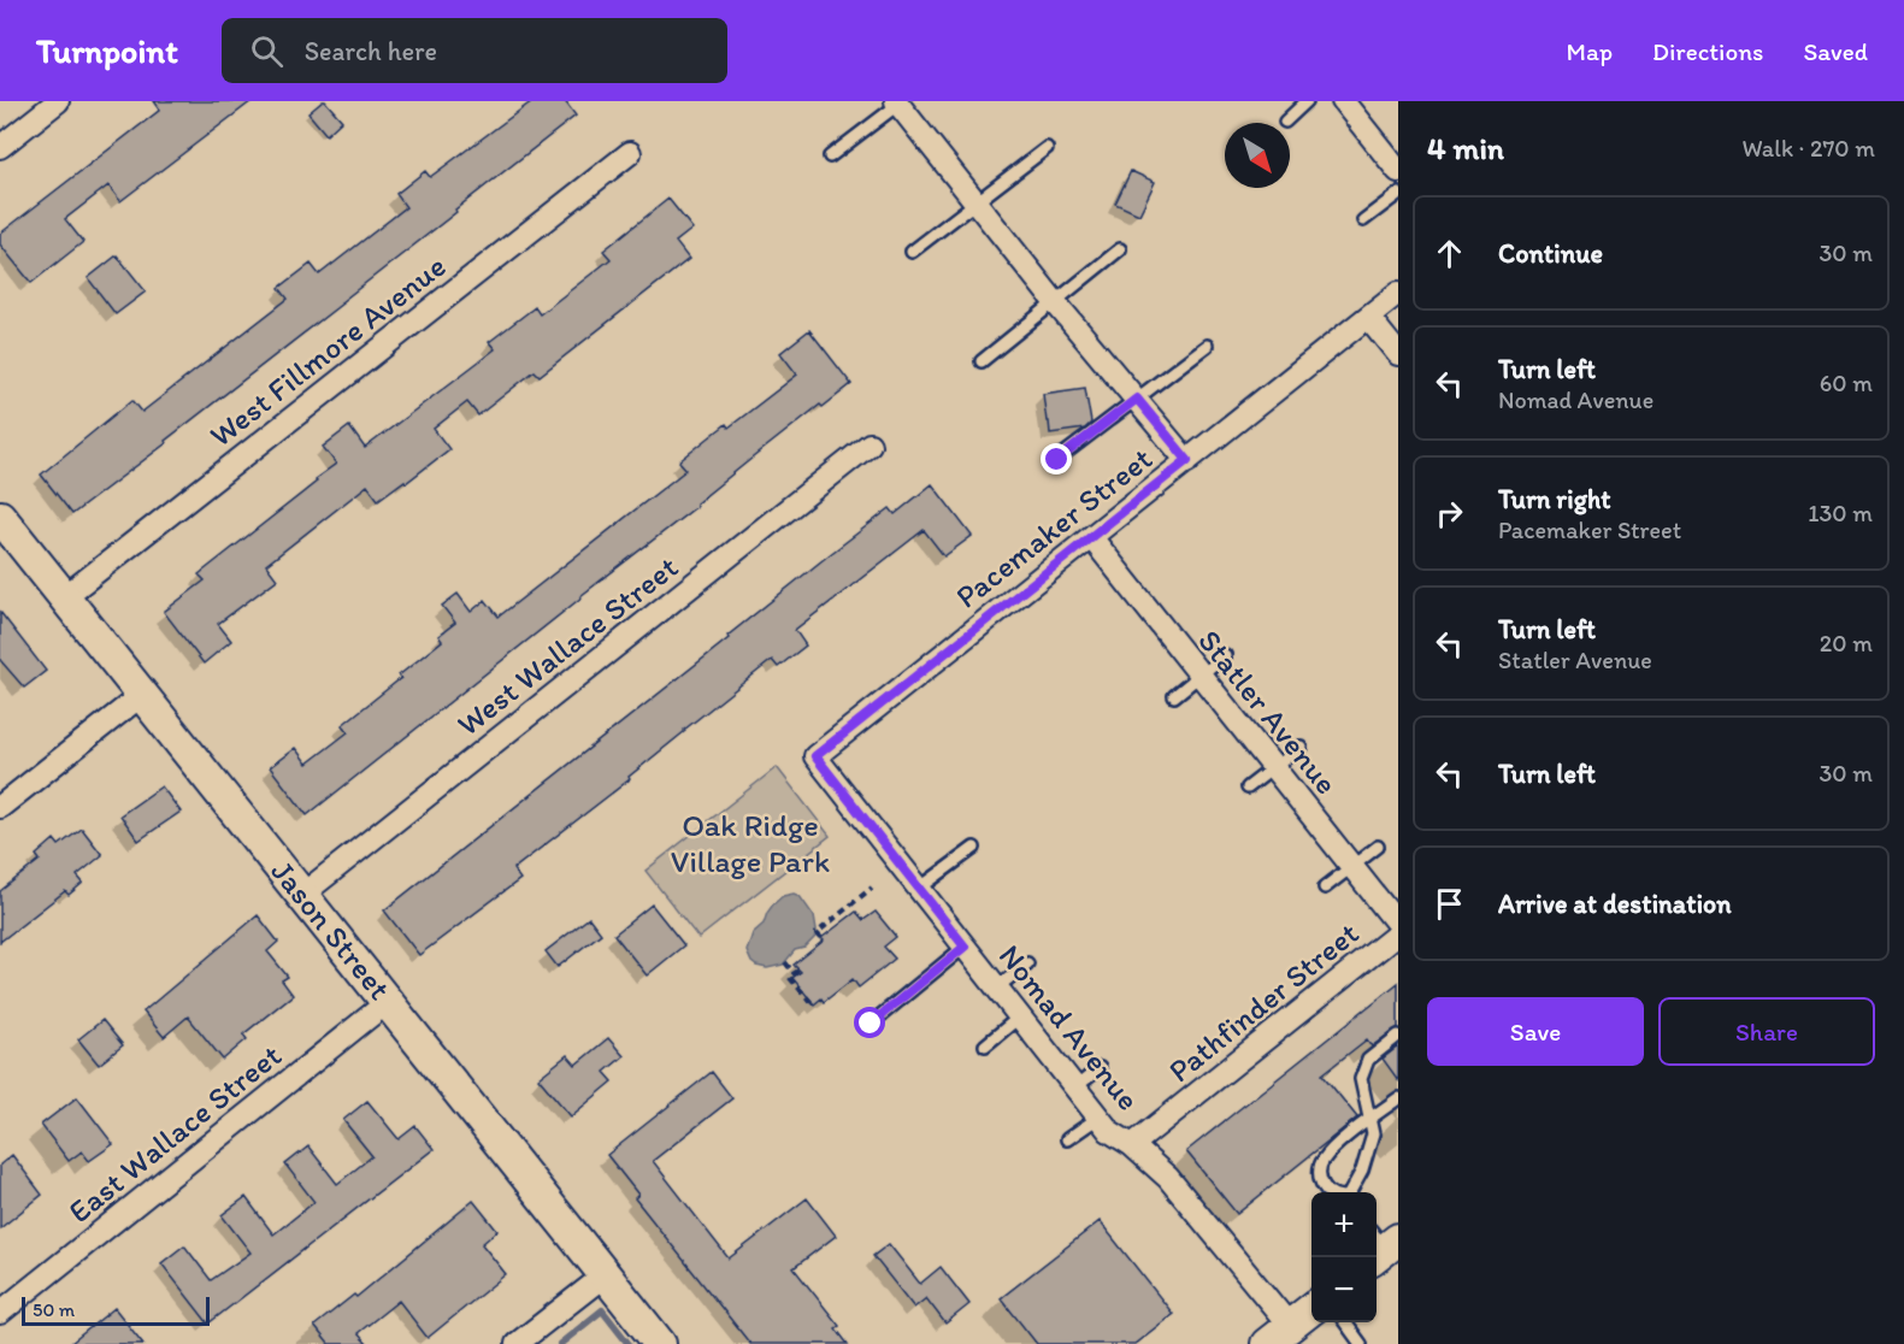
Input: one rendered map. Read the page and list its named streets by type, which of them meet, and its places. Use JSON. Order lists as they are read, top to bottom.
{
  "streets": {
    "street": [
      "West Fillmore Avenue",
      "Pacemaker Street",
      "West Wallace Street",
      "Statler Avenue",
      "Jason Street",
      "Pathfinder Street",
      "Nomad Avenue",
      "East Wallace Street"
    ]
  },
  "crossings": [
    ["West Fillmore Avenue", "Jason Street"],
    ["Pacemaker Street", "Statler Avenue"],
    ["Pacemaker Street", "Nomad Avenue"],
    ["West Wallace Street", "Jason Street"],
    ["Jason Street", "East Wallace Street"],
    ["Pathfinder Street", "Nomad Avenue"]
  ],
  "parks": ["Oak Ridge Village Park"],
  "scale_bar": "50 m",
  "north": "bottom right",
  "page": {
    "header": "Turnpoint",
    "search": "Search here",
    "nav": ["Map", "Directions", "Saved"],
    "heading": ["4 min", "Walk · 270 m"],
    "list": [
      ["Continue", "30 m"],
      ["Turn left", "Nomad Avenue", "60 m"],
      ["Turn right", "Pacemaker Street", "130 m"],
      ["Turn left", "Statler Avenue", "20 m"],
      ["Turn left", "30 m"],
      "Arrive at destination"
    ],
    "buttons": ["Save", "Share"],
    "map_buttons": ["+", "−"],
    "scale": "50 m"
  }
}
